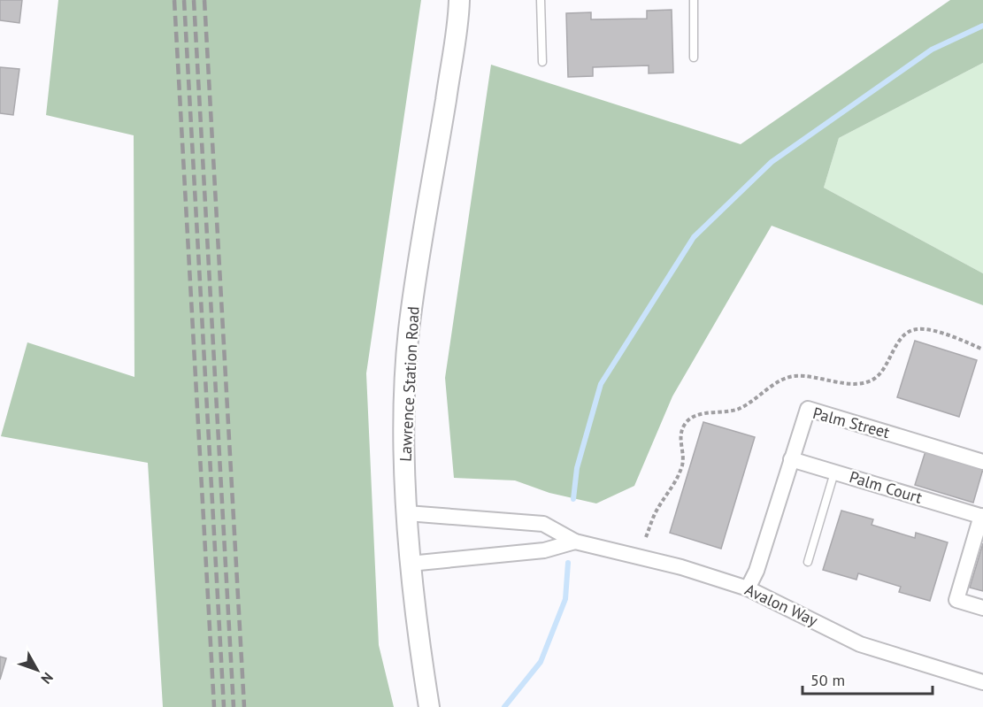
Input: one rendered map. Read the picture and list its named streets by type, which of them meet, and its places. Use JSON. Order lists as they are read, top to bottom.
{
  "streets": {
    "main road": ["Lawrence Station Road"],
    "street": ["Palm Street", "Palm Court", "Avalon Way"]
  },
  "crossings": [
    ["Lawrence Station Road", "Avalon Way"],
    ["Palm Street", "Palm Court"],
    ["Palm Street", "Avalon Way"]
  ],
  "scale_bar": "50 m",
  "north": "bottom right"
}
